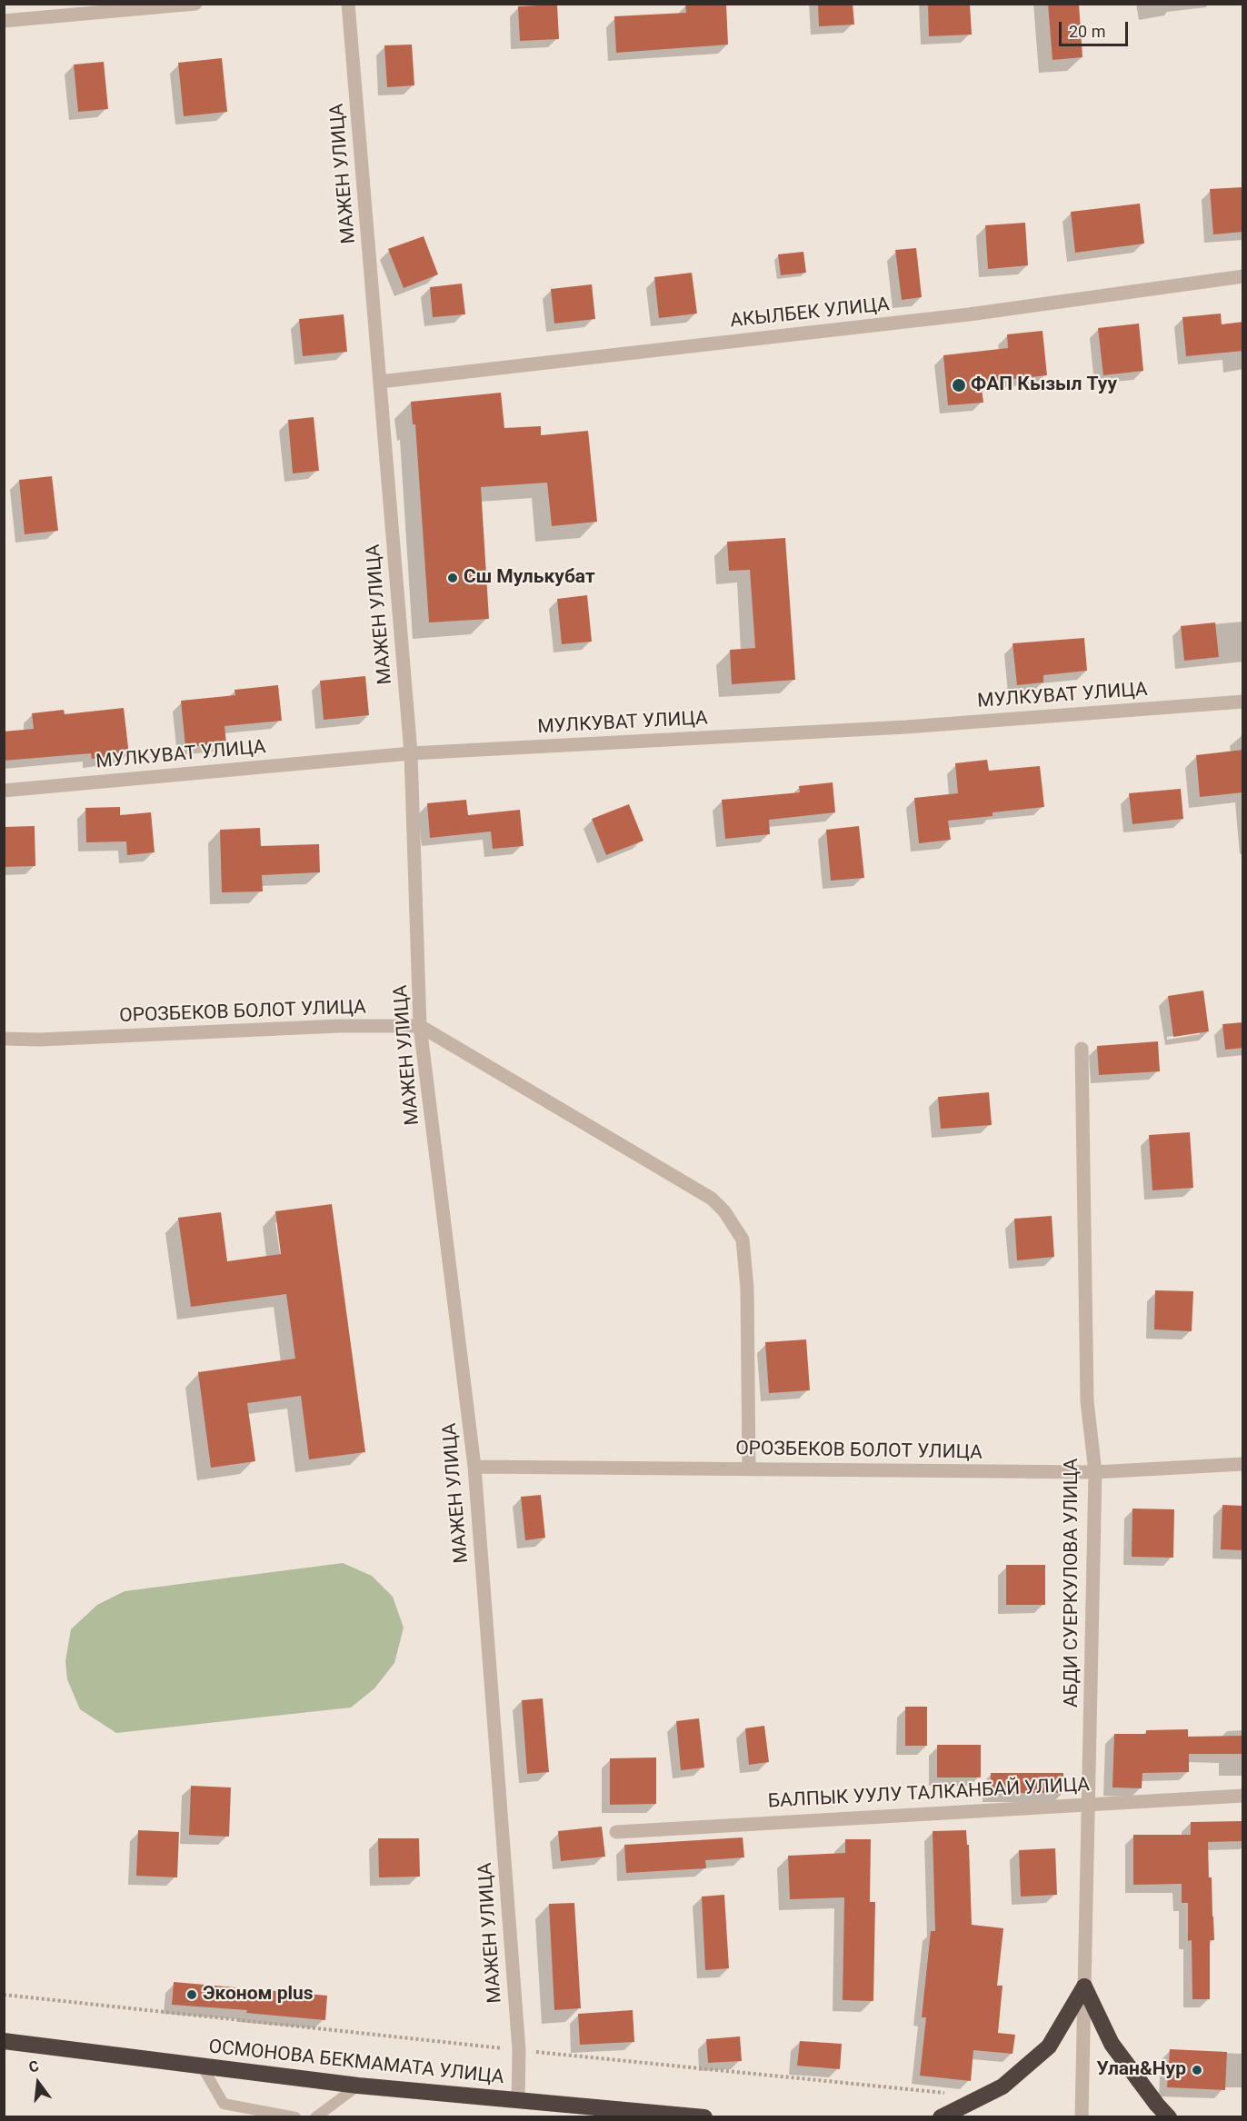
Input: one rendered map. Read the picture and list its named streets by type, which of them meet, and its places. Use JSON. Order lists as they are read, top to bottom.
{
  "streets": {
    "highway": ["ОСМОНОВА БЕКМАМАТА УЛИЦА"],
    "street": [
      "МАЖЕН УЛИЦА",
      "АКЫЛБЕК УЛИЦА",
      "МУЛКУВАТ УЛИЦА",
      "ОРОЗБЕКОВ БОЛОТ УЛИЦА",
      "АБДИ СУЕРКУЛОВА УЛИЦА",
      "БАЛПЫК УУЛУ ТАЛКАНБАЙ УЛИЦА"
    ]
  },
  "crossings": [
    ["МАЖЕН УЛИЦА", "АКЫЛБЕК УЛИЦА"],
    ["МАЖЕН УЛИЦА", "МУЛКУВАТ УЛИЦА"],
    ["МАЖЕН УЛИЦА", "ОРОЗБЕКОВ БОЛОТ УЛИЦА"],
    ["МАЖЕН УЛИЦА", "ОСМОНОВА БЕКМАМАТА УЛИЦА"],
    ["ОРОЗБЕКОВ БОЛОТ УЛИЦА", "АБДИ СУЕРКУЛОВА УЛИЦА"],
    ["АБДИ СУЕРКУЛОВА УЛИЦА", "БАЛПЫК УУЛУ ТАЛКАНБАЙ УЛИЦА"]
  ],
  "places": [
    "ФАП Кызыл Туу",
    "Сш Мулькубат",
    "Эконом plus",
    "Улан&Нур"
  ],
  "scale_bar": "20 m",
  "north": "top"
}
